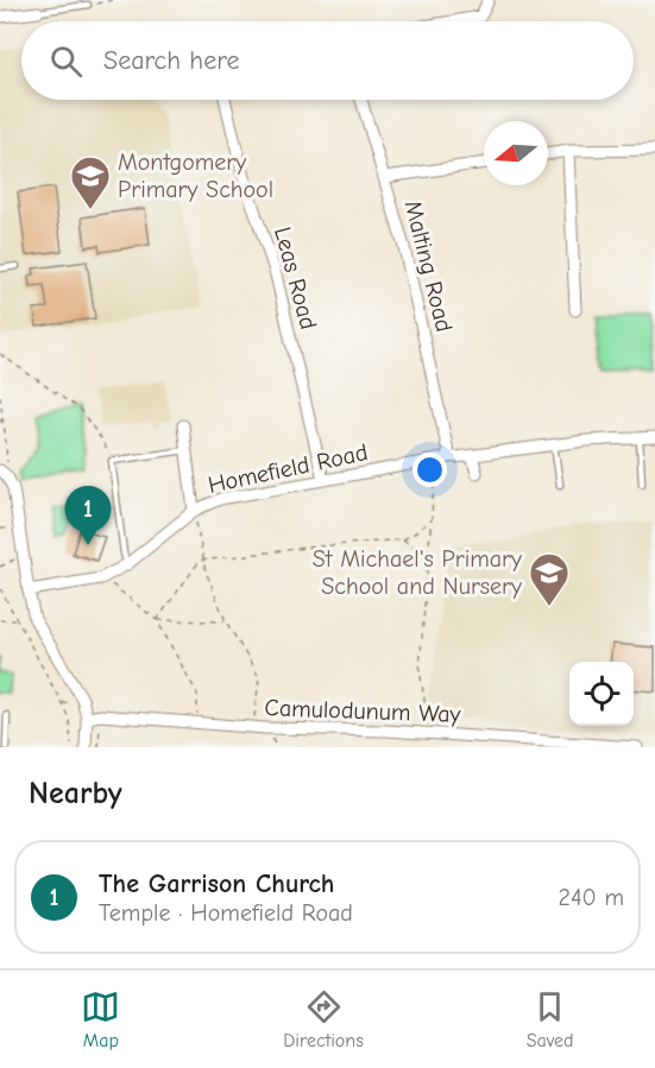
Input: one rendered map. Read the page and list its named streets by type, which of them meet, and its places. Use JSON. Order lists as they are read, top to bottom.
{
  "streets": {
    "street": [
      "Malting Road",
      "Leas Road",
      "Homefield Road",
      "Camulodunum Way"
    ]
  },
  "crossings": [
    ["Malting Road", "Homefield Road"],
    ["Leas Road", "Homefield Road"]
  ],
  "places": {
    "school or university": ["Montgomery Primary School", "St Michael's Primary School and Nursery"]
  },
  "north": "left",
  "page": {
    "search": "Search here",
    "pins": "1",
    "heading": "Nearby",
    "list": [
      {
        "mark": "1",
        "name": "The Garrison Church",
        "note": "Temple · Homefield Road",
        "value": "240 m"
      }
    ],
    "nav": ["Map", "Directions", "Saved"]
  }
}
